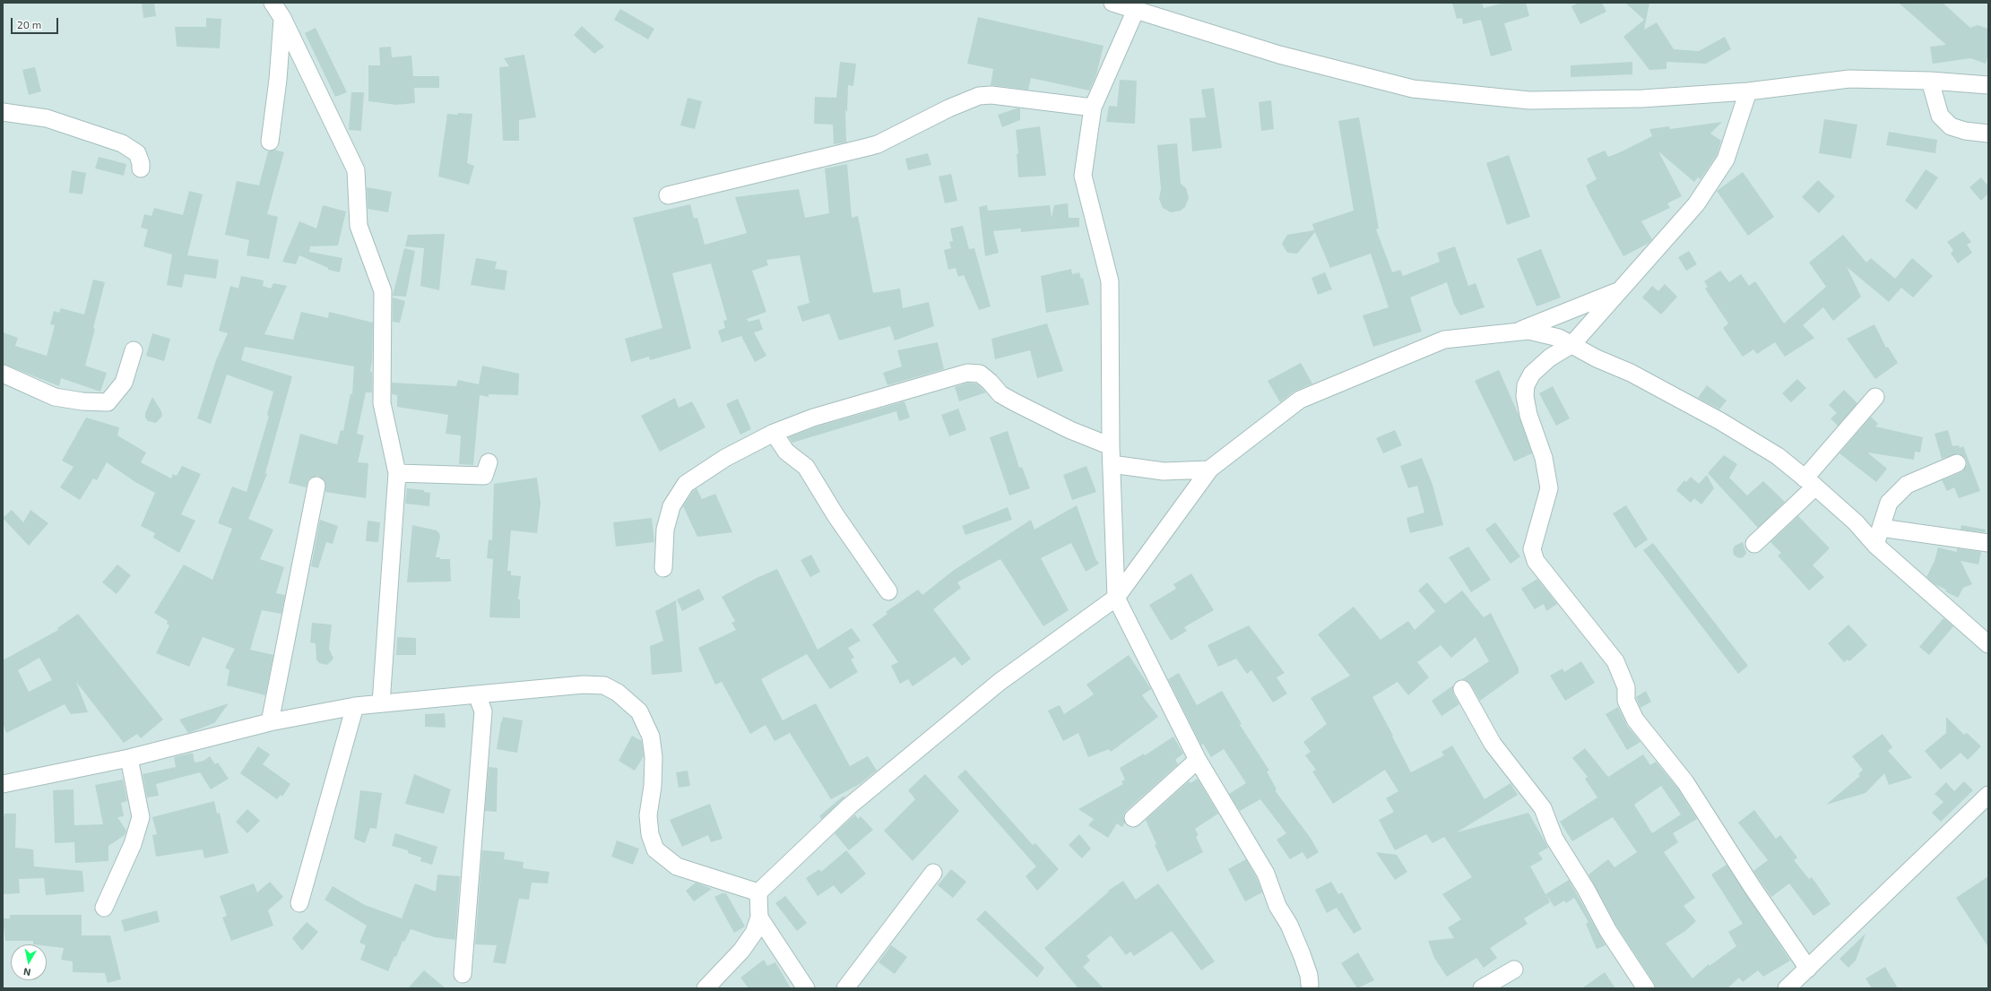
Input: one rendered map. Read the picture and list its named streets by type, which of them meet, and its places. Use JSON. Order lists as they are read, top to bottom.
{
  "scale_bar": "20 m",
  "north": "bottom"
}
